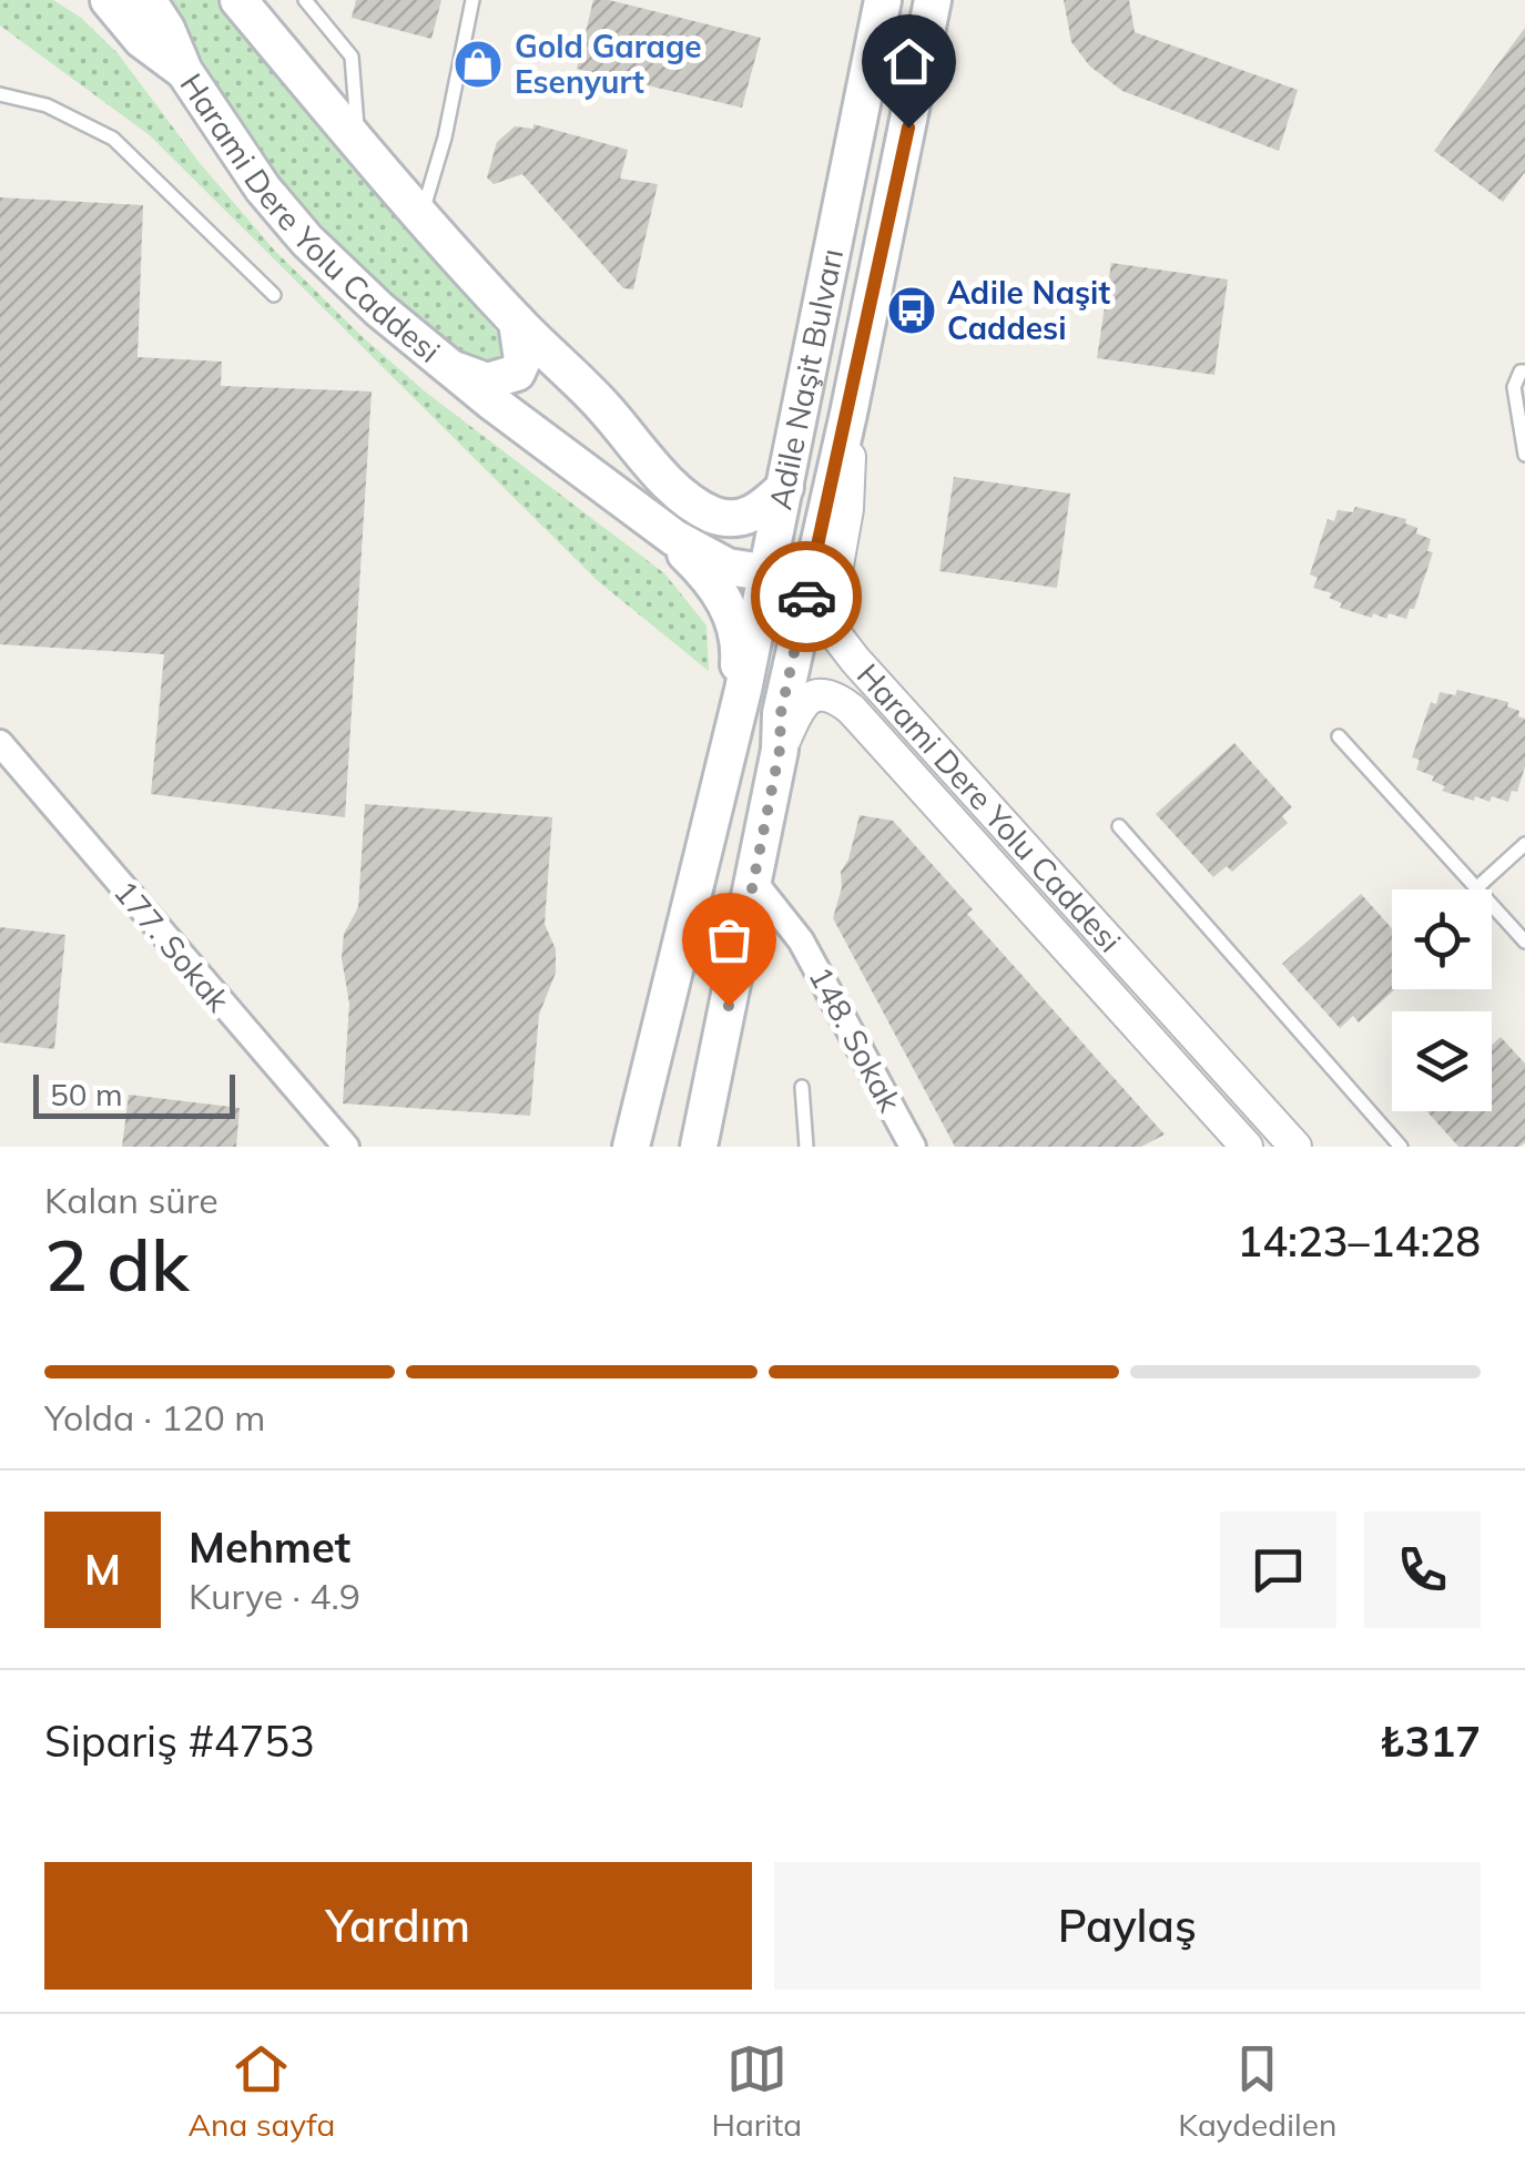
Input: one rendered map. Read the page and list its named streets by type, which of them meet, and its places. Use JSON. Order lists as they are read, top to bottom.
{
  "streets": {
    "main road": ["Harami Dere Yolu Caddesi", "Adile Naşit Bulvarı"],
    "street": ["177. Sokak", "148. Sokak"]
  },
  "crossings": [
    ["Harami Dere Yolu Caddesi", "Adile Naşit Bulvarı"],
    ["Adile Naşit Bulvarı", "148. Sokak"]
  ],
  "places": {
    "shop": ["Gold Garage Esenyurt"],
    "bus stop": ["Adile Naşit Caddesi"]
  },
  "scale_bar": "50 m",
  "page": {
    "scale": "50 m",
    "heading": ["2 dk", "Kalan süre", "14:23–14:28"],
    "panel": [
      "Mehmet",
      "Kurye · 4.9",
      "Sipariş #4753",
      "₺317"
    ],
    "bar": "Yolda · 120 m",
    "round": "M",
    "buttons": ["Yardım", "Paylaş"],
    "tabs": ["Ana sayfa", "Harita", "Kaydedilen"]
  }
}
